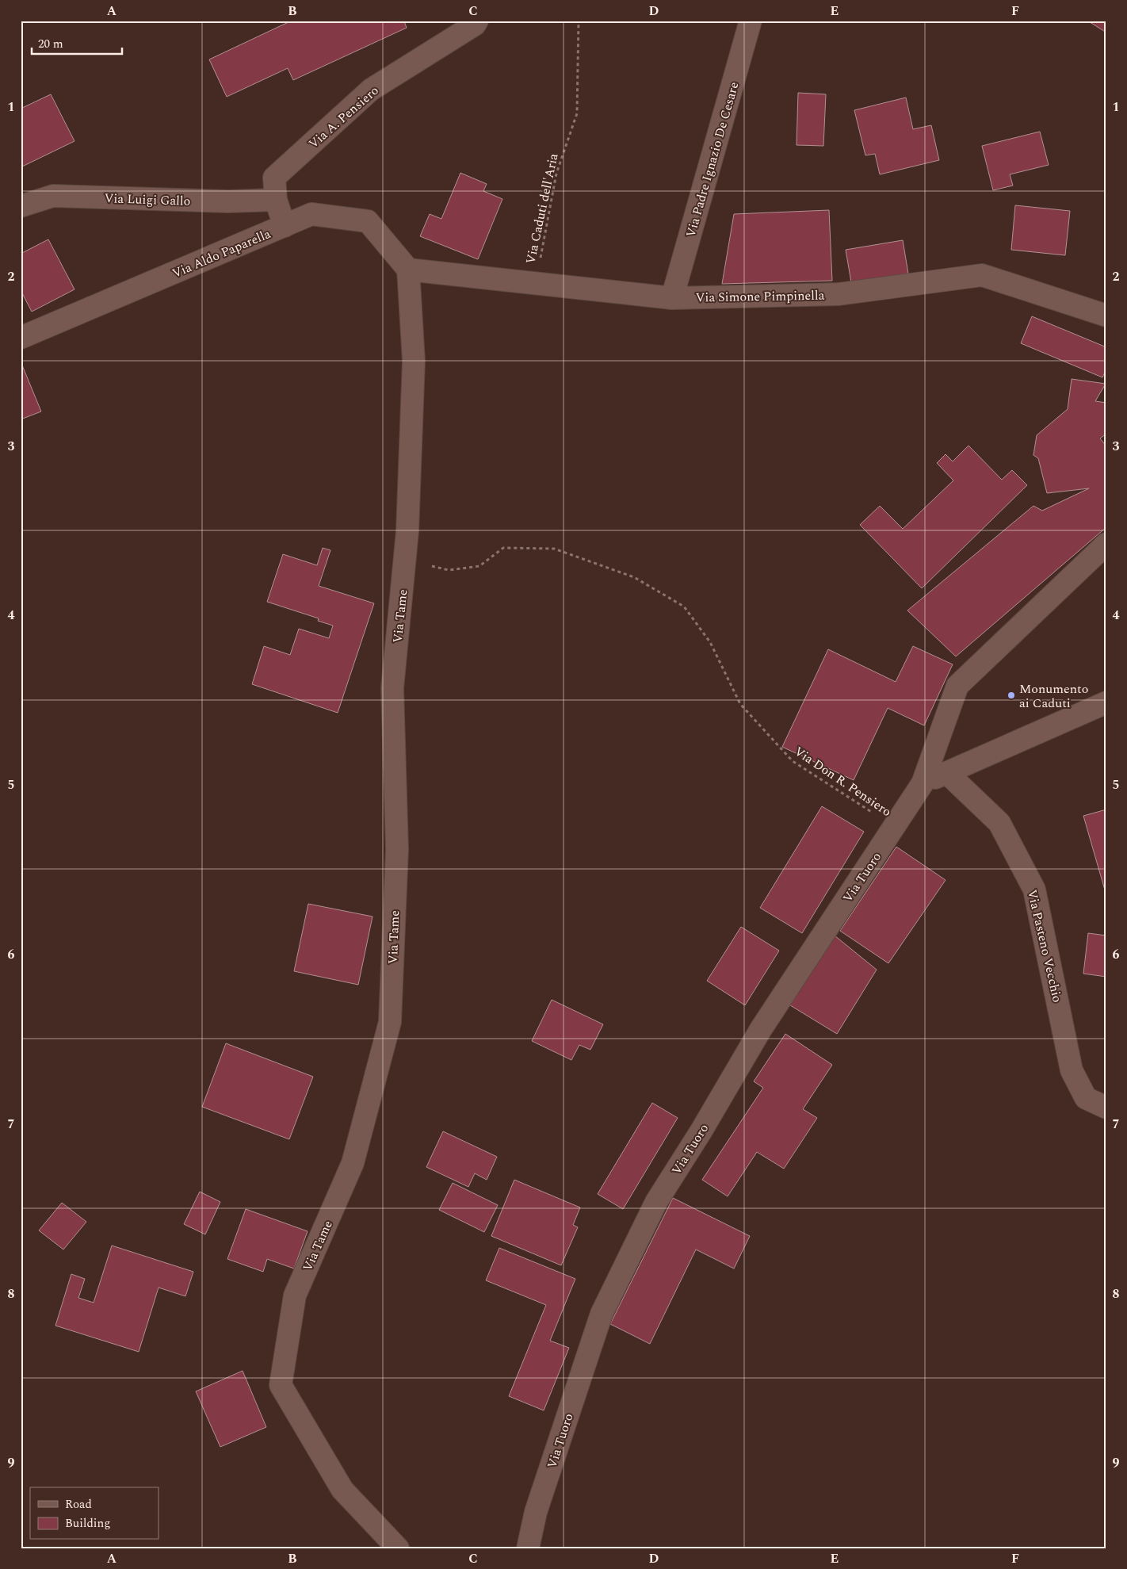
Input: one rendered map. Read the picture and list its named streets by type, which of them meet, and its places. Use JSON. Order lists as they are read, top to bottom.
{
  "streets": {
    "street": [
      "Via A. Pensiero",
      "Via Padre Ignazio De Cesare",
      "Via Luigi Gallo",
      "Via Aldo Paparella",
      "Via Simone Pimpinella",
      "Via Tame",
      "Via Tuoro",
      "Via Pasteno Vecchio"
    ],
    "path": ["Via Caduti dell'Aria", "Via Don R. Pensiero"]
  },
  "crossings": [
    ["Via A. Pensiero", "Via Luigi Gallo"],
    ["Via A. Pensiero", "Via Aldo Paparella"],
    ["Via Padre Ignazio De Cesare", "Via Simone Pimpinella"],
    ["Via Caduti dell'Aria", "Via Simone Pimpinella"],
    ["Via Aldo Paparella", "Via Simone Pimpinella"],
    ["Via Aldo Paparella", "Via Tame"],
    ["Via Simone Pimpinella", "Via Tame"],
    ["Via Tame", "Via Don R. Pensiero"],
    ["Via Don R. Pensiero", "Via Tuoro"]
  ],
  "places": ["Monumento ai Caduti"],
  "legend": ["Road", "Building"],
  "scale_bar": "20 m",
  "grid": {
    "columns": [
      "A",
      "B",
      "C",
      "D",
      "E",
      "F"
    ],
    "rows": [
      "1",
      "2",
      "3",
      "4",
      "5",
      "6",
      "7",
      "8",
      "9"
    ]
  }
}
